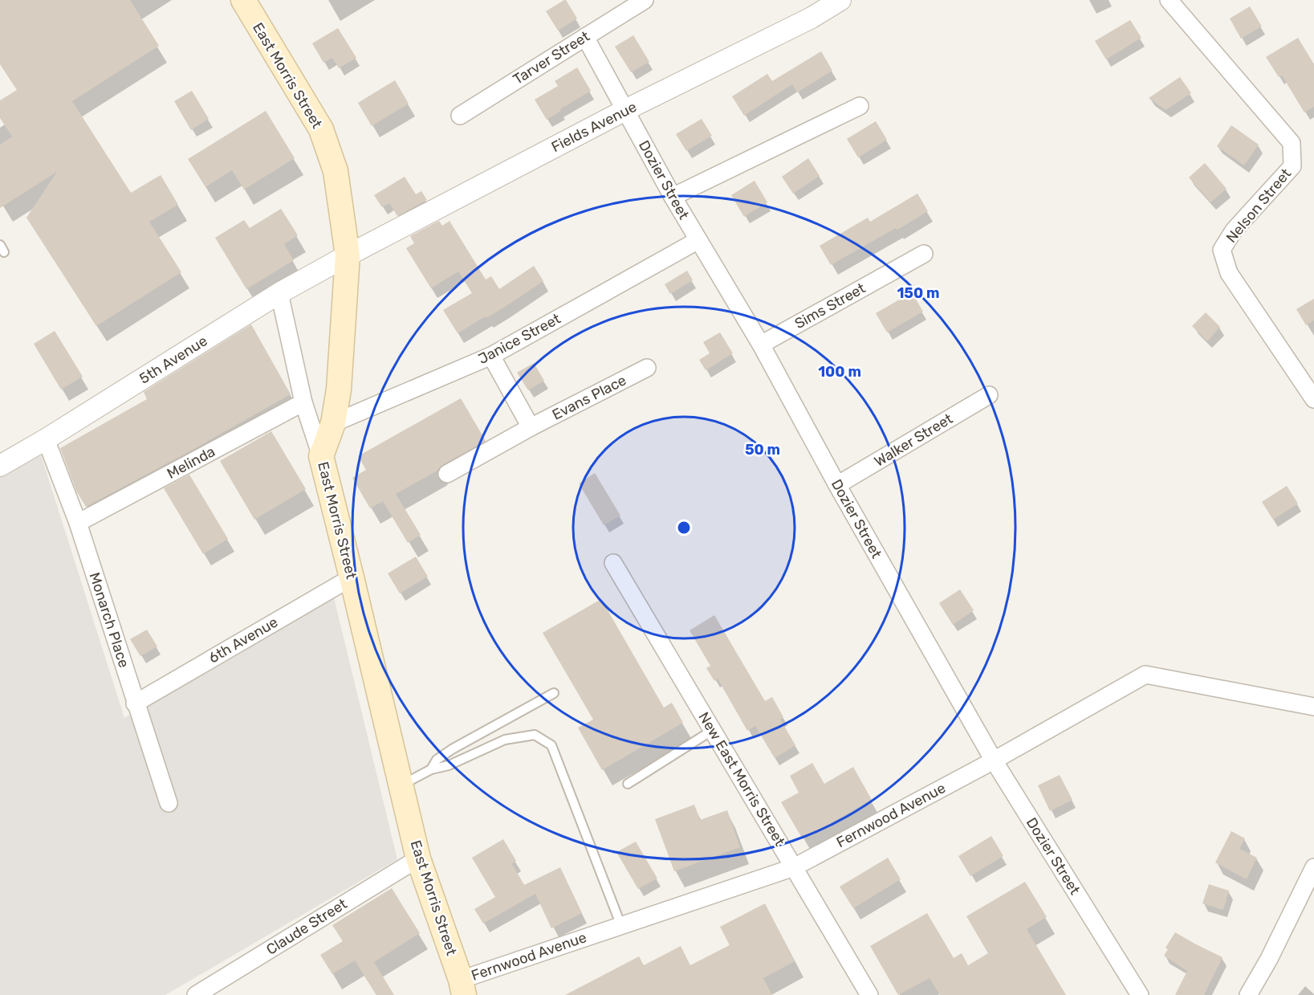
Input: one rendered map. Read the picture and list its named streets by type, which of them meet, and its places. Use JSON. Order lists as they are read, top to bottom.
{
  "streets": {
    "main road": ["East Morris Street"],
    "street": [
      "Tarver Street",
      "Fields Avenue",
      "Dozier Street",
      "Nelson Street",
      "Sims Street",
      "Janice Street",
      "5th Avenue",
      "Evans Place",
      "Walker Street",
      "Melinda",
      "Monarch Place",
      "6th Avenue",
      "New East Morris Street",
      "Fernwood Avenue",
      "Claude Street"
    ]
  },
  "crossings": [
    ["Tarver Street", "Dozier Street"],
    ["East Morris Street", "Fields Avenue"],
    ["East Morris Street", "Janice Street"],
    ["East Morris Street", "5th Avenue"],
    ["East Morris Street", "6th Avenue"],
    ["East Morris Street", "Fernwood Avenue"],
    ["East Morris Street", "Claude Street"],
    ["Fields Avenue", "Dozier Street"],
    ["Fields Avenue", "5th Avenue"],
    ["Dozier Street", "Sims Street"],
    ["Dozier Street", "Janice Street"],
    ["Dozier Street", "Walker Street"],
    ["Dozier Street", "Fernwood Avenue"],
    ["5th Avenue", "Monarch Place"],
    ["Melinda", "Monarch Place"],
    ["Monarch Place", "6th Avenue"],
    ["New East Morris Street", "Fernwood Avenue"]
  ],
  "rings": ["150 m", "100 m", "50 m"]
}
